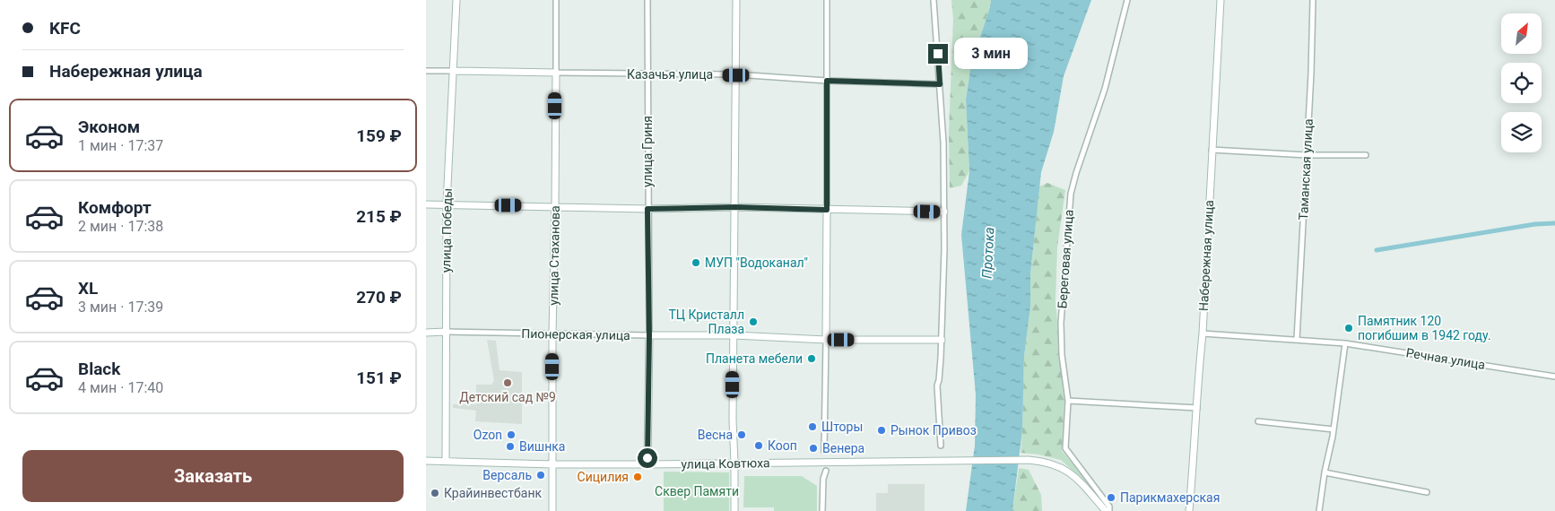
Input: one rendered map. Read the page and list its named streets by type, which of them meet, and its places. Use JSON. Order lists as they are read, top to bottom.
{
  "streets": {
    "street": [
      "Казачья улица",
      "улица Гриня",
      "Таманская улица",
      "улица Победы",
      "улица Стаханова",
      "Набережная улица",
      "Береговая улица",
      "Пионерская улица",
      "Речная улица",
      "улица Ковтюха"
    ]
  },
  "crossings": [
    ["Казачья улица", "улица Гриня"],
    ["Казачья улица", "улица Победы"],
    ["Казачья улица", "улица Стаханова"],
    ["улица Гриня", "Пионерская улица"],
    ["улица Гриня", "улица Ковтюха"],
    ["Таманская улица", "Речная улица"],
    ["улица Победы", "Пионерская улица"],
    ["улица Победы", "улица Ковтюха"],
    ["улица Стаханова", "Пионерская улица"],
    ["улица Стаханова", "улица Ковтюха"],
    ["Набережная улица", "Речная улица"]
  ],
  "water": ["Протока"],
  "parks": ["Сквер Памяти"],
  "places": [
    "МУП \"Водоканал\"",
    "ТЦ Кристалл Плаза",
    "Памятник 120 погибшим в 1942 году.",
    "Планета мебели",
    "Детский сад №9",
    "Шторы",
    "Рынок Привоз",
    "Ozon",
    "Весна",
    "Кооп",
    "Вишнка",
    "Венера",
    "Версаль",
    "Сицилия",
    "Крайинвестбанк",
    "Парикмахерская"
  ],
  "north": "top right",
  "page": {
    "banner": ["KFC", "Набережная улица"],
    "bubble": "3 мин",
    "list": [
      {
        "name": "Эконом",
        "note": "1 мин · 17:37",
        "value": "159 ₽"
      },
      {
        "name": "Комфорт",
        "note": "2 мин · 17:38",
        "value": "215 ₽"
      },
      {
        "name": "XL",
        "note": "3 мин · 17:39",
        "value": "270 ₽"
      },
      {
        "name": "Black",
        "note": "4 мин · 17:40",
        "value": "151 ₽"
      }
    ],
    "buttons": "Заказать"
  }
}
